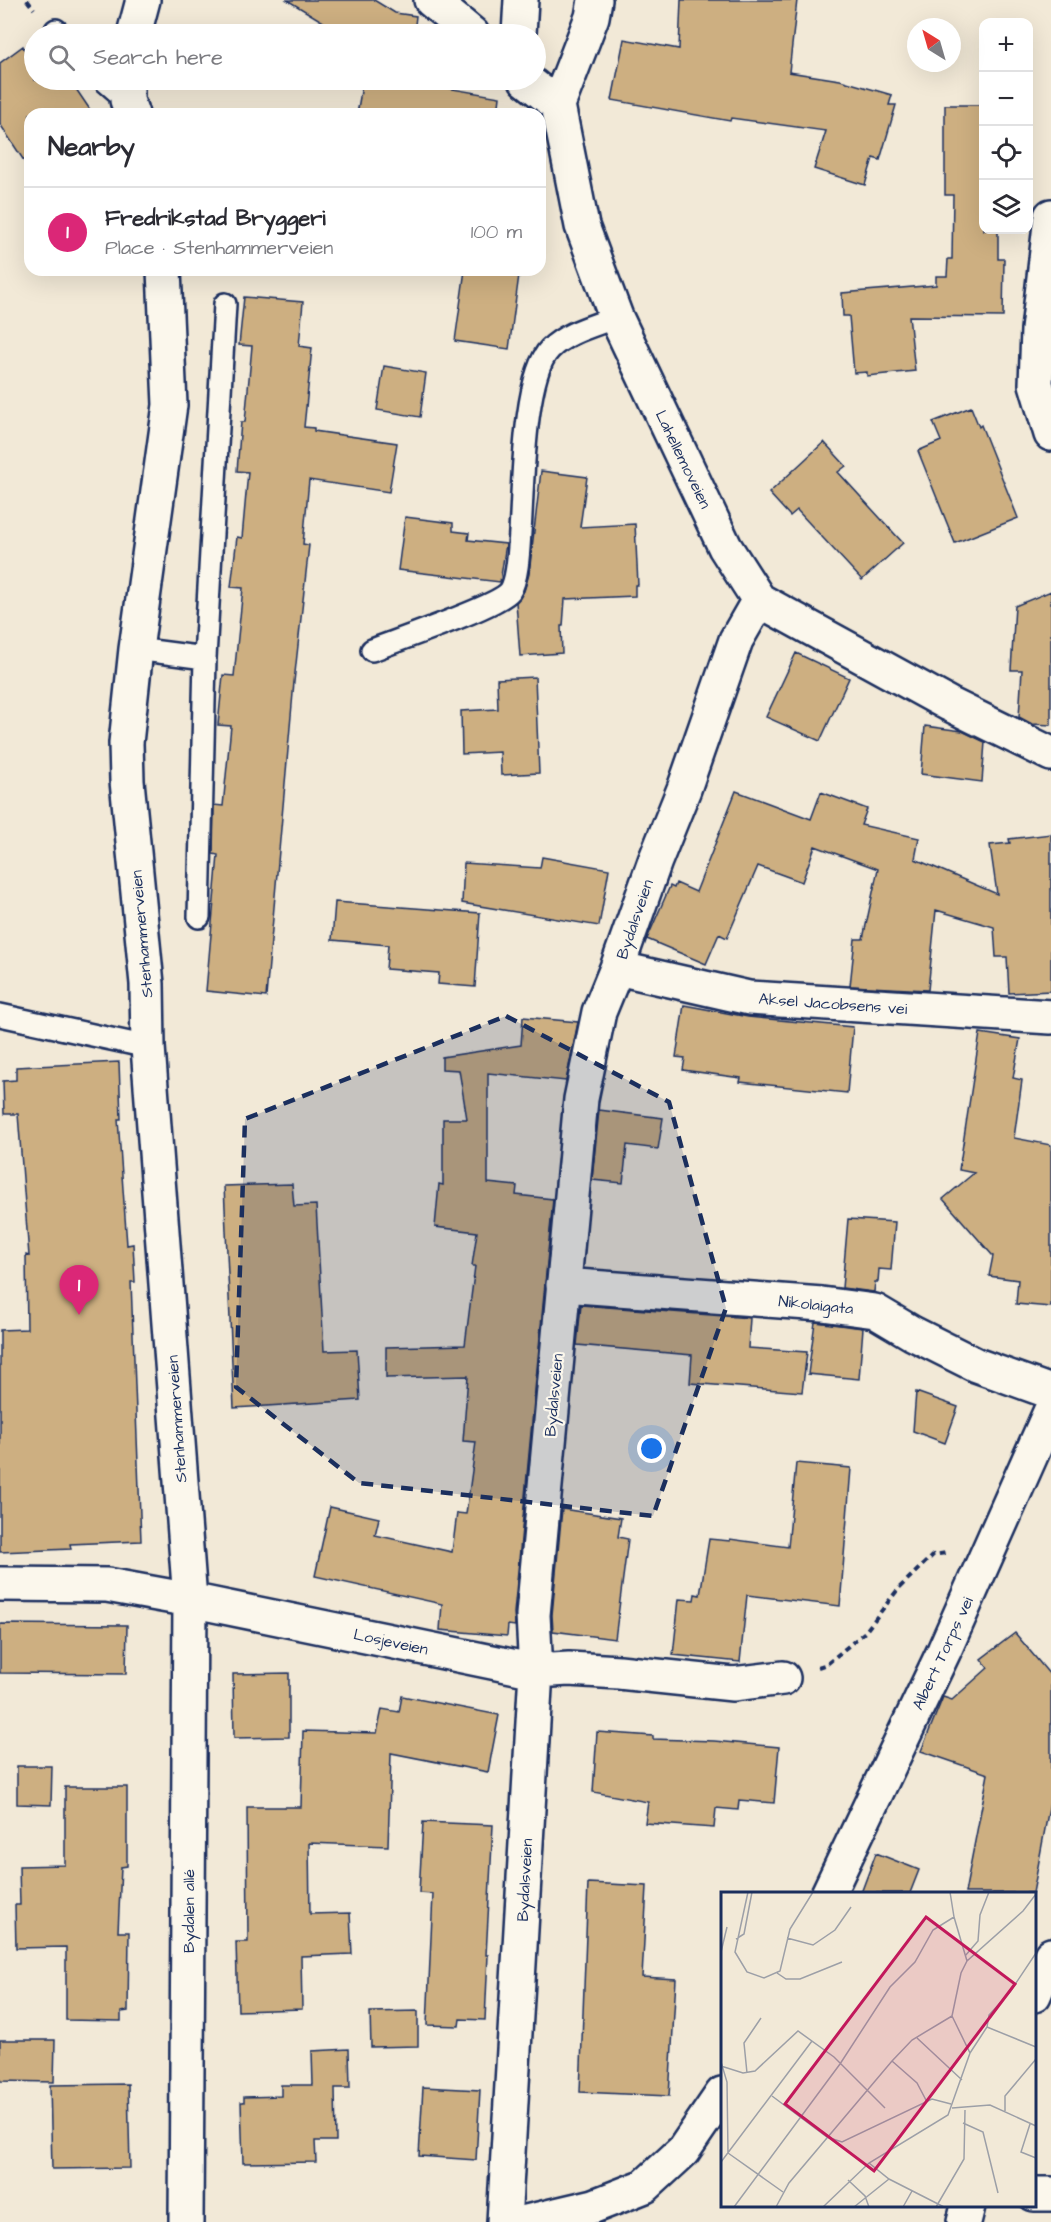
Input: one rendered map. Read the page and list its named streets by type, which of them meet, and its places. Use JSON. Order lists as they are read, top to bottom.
{
  "streets": {
    "street": [
      "Lahellemoveien",
      "Bydalsveien",
      "Stenhammerveien",
      "Aksel Jacobsens vei",
      "Nikolaigata",
      "Losjeveien",
      "Albert Torps vei",
      "Bydalen allé"
    ]
  },
  "crossings": [
    ["Lahellemoveien", "Bydalsveien"],
    ["Bydalsveien", "Aksel Jacobsens vei"],
    ["Bydalsveien", "Nikolaigata"],
    ["Bydalsveien", "Losjeveien"],
    ["Stenhammerveien", "Losjeveien"],
    ["Stenhammerveien", "Bydalen allé"],
    ["Losjeveien", "Bydalen allé"]
  ],
  "north": "top left",
  "page": {
    "map_buttons": ["+", "−"],
    "search": "Search here",
    "heading": "Nearby",
    "list": [
      {
        "mark": "1",
        "name": "Fredrikstad Bryggeri",
        "note": "Place · Stenhammerveien",
        "value": "100 m"
      }
    ],
    "pins": "1"
  }
}
